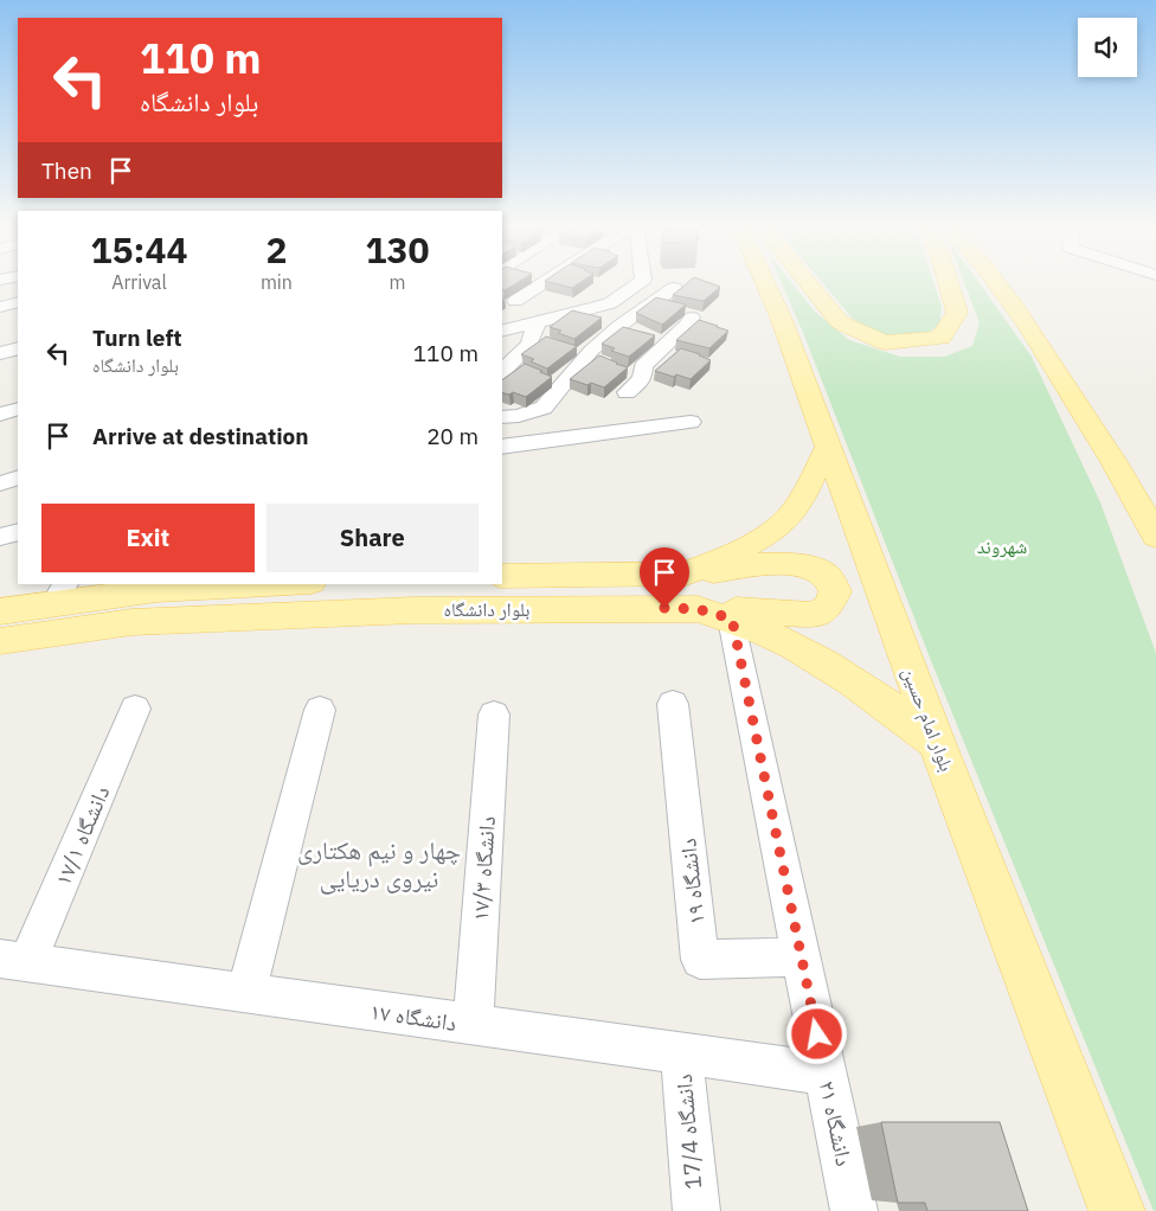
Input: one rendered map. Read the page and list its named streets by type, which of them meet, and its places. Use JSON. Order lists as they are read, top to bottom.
{
  "streets": {
    "main road": ["بلوار دانشگاه", "بلوار امام حسین"],
    "street": [
      "دانشگاه ۱۷/۱",
      "دانشگاه ۱۷/۳",
      "دانشگاه ۱۹",
      "دانشگاه ۱۷",
      "دانشگاه ۲۱",
      "دانشگاه 17/4"
    ]
  },
  "crossings": [
    ["بلوار دانشگاه", "بلوار امام حسین"],
    ["بلوار دانشگاه", "دانشگاه ۲۱"],
    ["دانشگاه ۱۷/۱", "دانشگاه ۱۷"],
    ["دانشگاه ۱۷/۳", "دانشگاه ۱۷"],
    ["دانشگاه ۱۹", "دانشگاه ۲۱"],
    ["دانشگاه ۱۷", "دانشگاه ۲۱"],
    ["دانشگاه ۱۷", "دانشگاه 17/4"]
  ],
  "districts": ["چهار و نیم هکتاری نیروی دریایی"],
  "parks": ["شهروند"],
  "page": {
    "turn": ["110 m", "بلوار دانشگاه"],
    "then": "Then",
    "eta": [
      "15:44",
      "Arrival",
      "2",
      "min",
      "130",
      "m"
    ],
    "list": [
      {
        "name": "Turn left",
        "note": "بلوار دانشگاه",
        "value": "110 m"
      },
      {
        "name": "Arrive at destination",
        "value": "20 m"
      }
    ],
    "buttons": ["Exit", "Share"]
  }
}
